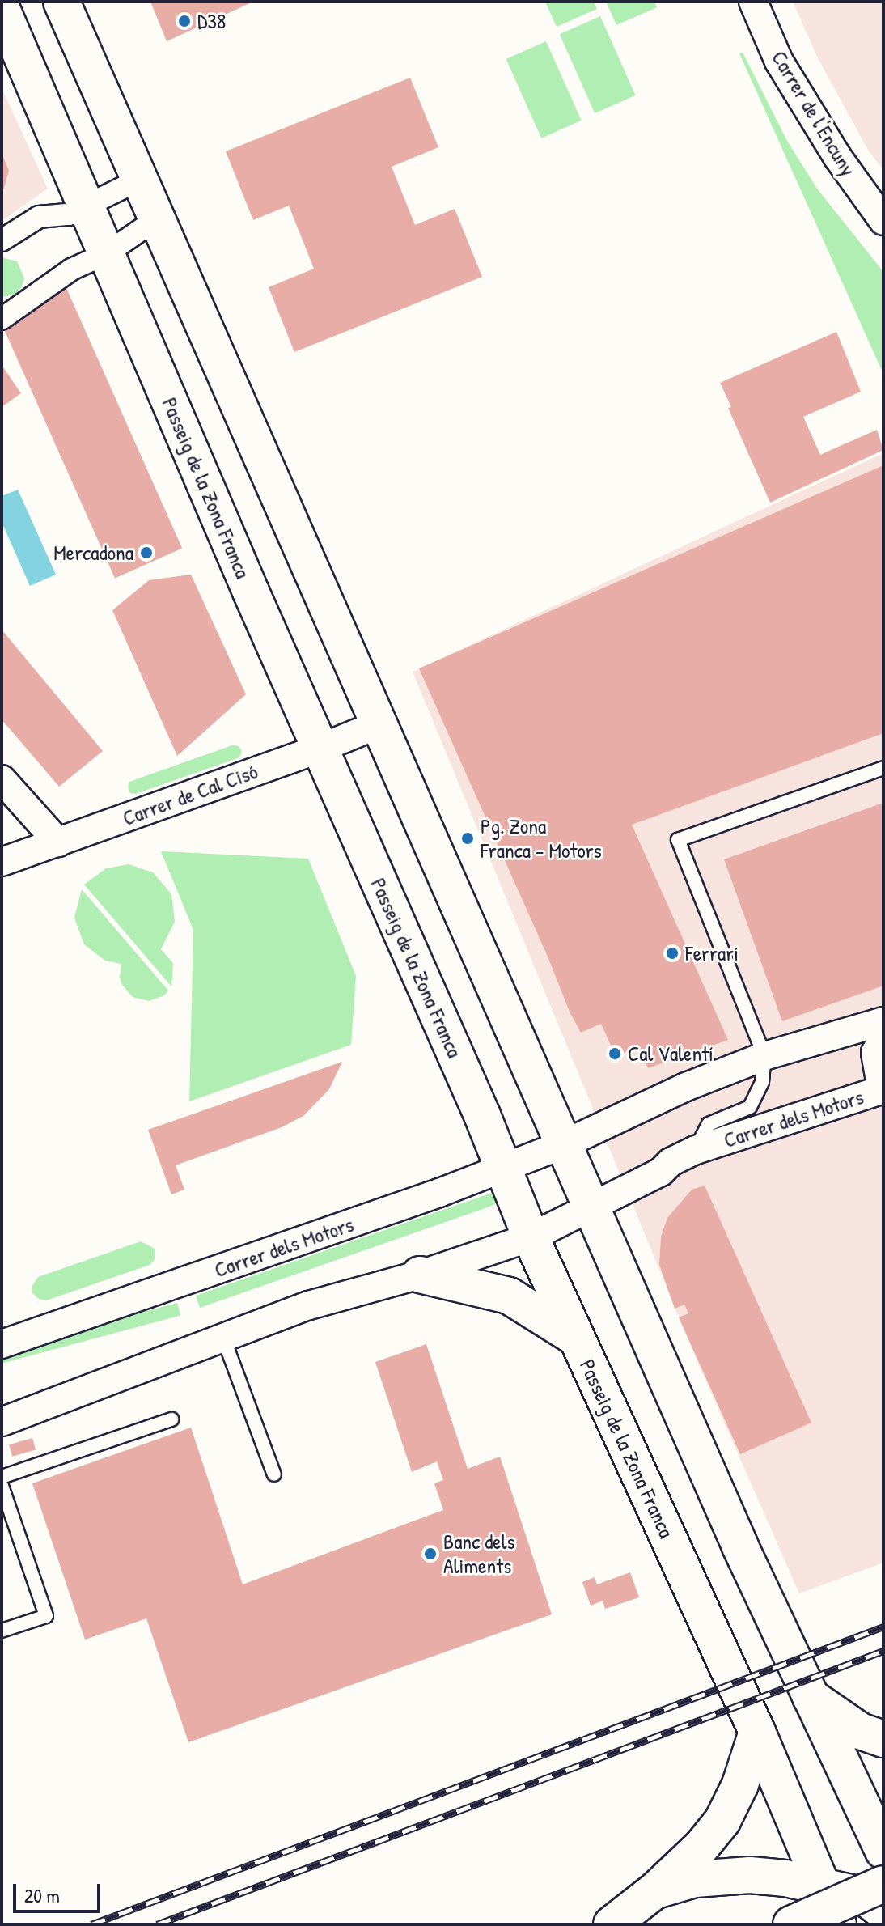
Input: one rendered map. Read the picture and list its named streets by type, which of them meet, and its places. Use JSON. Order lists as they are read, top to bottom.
{
  "streets": {
    "main road": ["Passeig de la Zona Franca"],
    "street": ["Carrer de l'Encuny", "Carrer de Cal Cisó", "Carrer dels Motors"]
  },
  "crossings": [
    ["Passeig de la Zona Franca", "Carrer de Cal Cisó"],
    ["Passeig de la Zona Franca", "Carrer dels Motors"]
  ],
  "places": [
    "D38",
    "Mercadona",
    "Pg. Zona Franca - Motors",
    "Ferrari",
    "Cal Valentí",
    "Banc dels Aliments"
  ],
  "scale_bar": "20 m"
}
